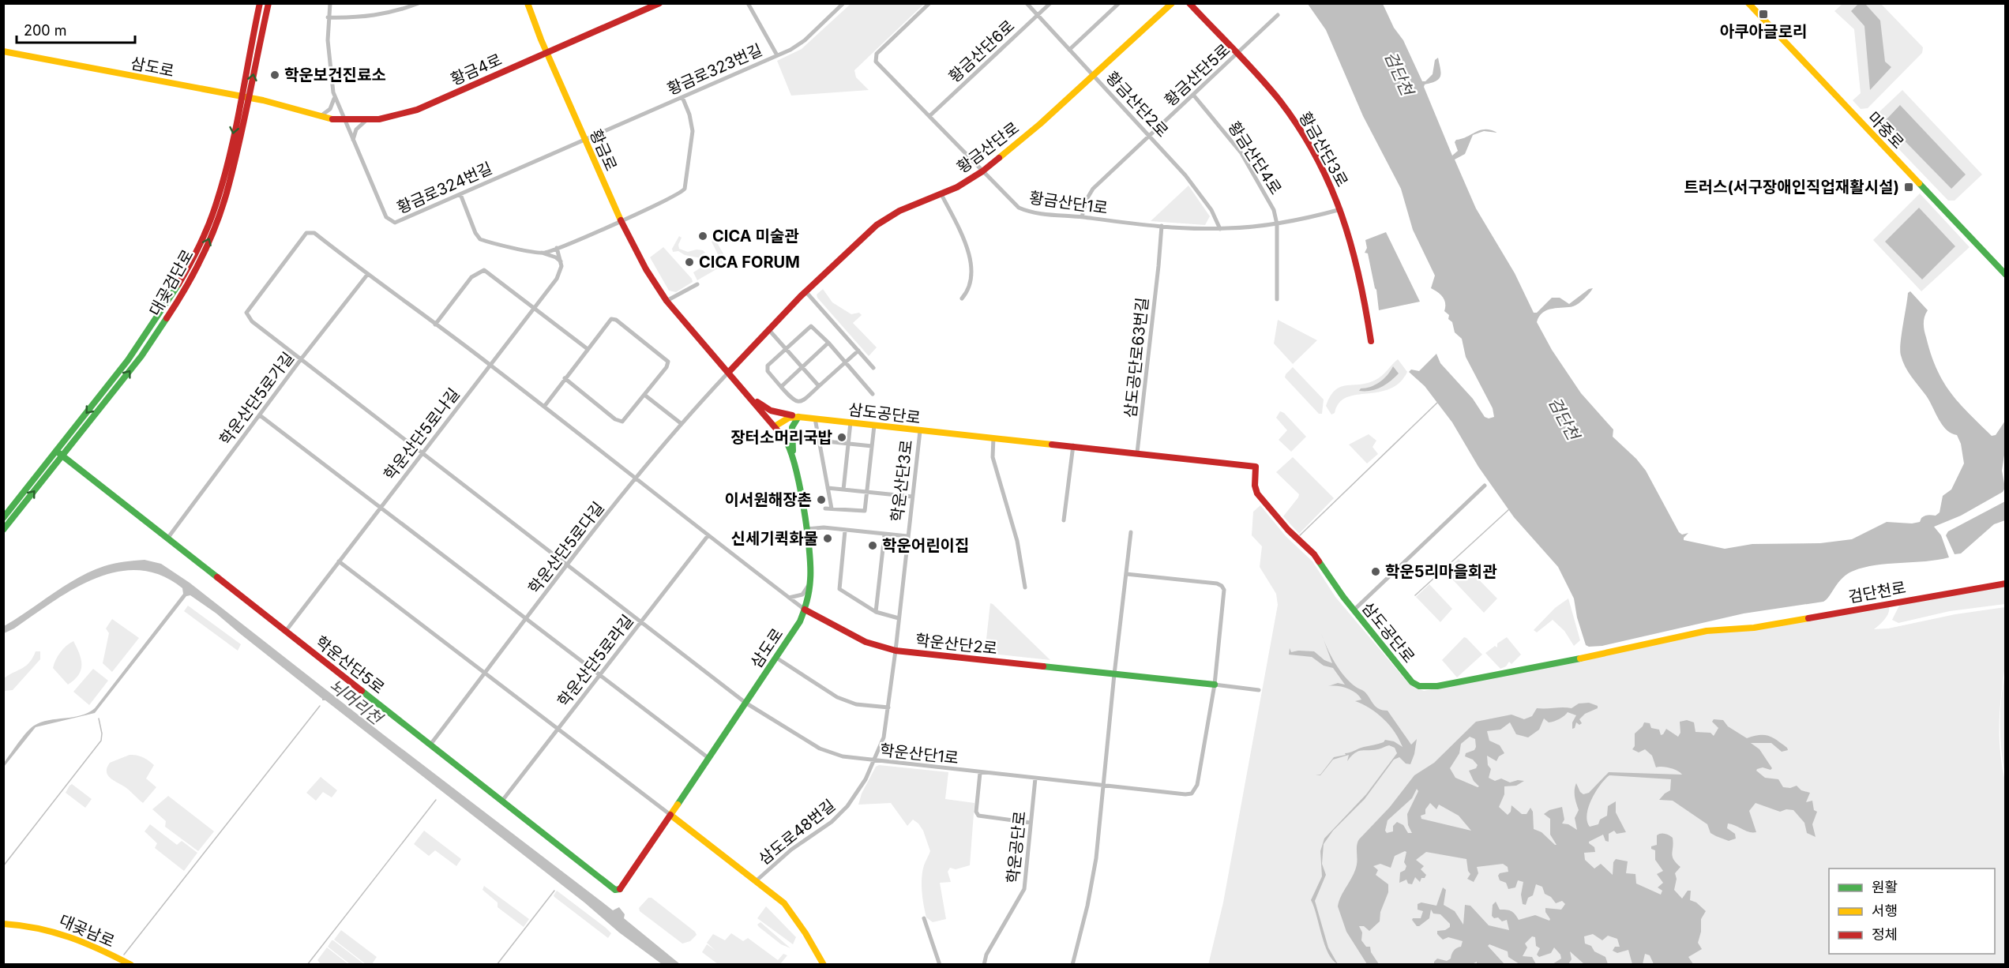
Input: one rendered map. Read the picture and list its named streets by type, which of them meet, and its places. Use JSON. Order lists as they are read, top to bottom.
{
  "streets": {
    "street": [
      "황금산단6로",
      "삼도로",
      "황금4로",
      "황금로323번길",
      "황금산단5로",
      "황금산단2로",
      "마중로",
      "황금산단로",
      "황금산단3로",
      "황금로",
      "황금산단4로",
      "황금로324번길",
      "황금산단1로",
      "대곶검단로",
      "삼도공단로63번길",
      "학운산단5로가길",
      "삼도공단로",
      "학운산단5로나길",
      "학운산단3로",
      "학운산단5로다길",
      "검단천로",
      "학운산단2로",
      "학운산단5로라길",
      "학운산단5로",
      "학운산단1로",
      "삼도로48번길",
      "학운공단로",
      "대곶남로"
    ]
  },
  "crossings": [
    ["황금산단6로", "황금산단2로"],
    ["황금산단6로", "황금산단1로"],
    ["삼도로", "황금4로"],
    ["삼도로", "황금산단로"],
    ["삼도로", "황금로"],
    ["삼도로", "대곶검단로"],
    ["삼도로", "삼도공단로"],
    ["삼도로", "학운산단5로다길"],
    ["삼도로", "학운산단2로"],
    ["삼도로", "학운산단5로"],
    ["삼도로", "학운산단1로"],
    ["황금4로", "황금로"],
    ["황금4로", "황금로324번길"],
    ["황금로323번길", "황금로"],
    ["황금로323번길", "황금로324번길"],
    ["황금산단5로", "황금산단2로"],
    ["황금산단5로", "황금산단3로"],
    ["황금산단5로", "황금산단4로"],
    ["황금산단5로", "황금산단1로"],
    ["황금산단2로", "황금산단로"],
    ["황금산단2로", "황금산단1로"],
    ["황금산단로", "황금산단1로"],
    ["황금산단로", "학운산단5로다길"],
    ["황금산단3로", "황금산단1로"],
    ["황금로", "황금로324번길"],
    ["황금산단4로", "황금산단1로"],
    ["황금산단1로", "삼도공단로63번길"],
    ["대곶검단로", "학운산단5로"],
    ["삼도공단로63번길", "삼도공단로"],
    ["학운산단5로가길", "학운산단5로"],
    ["학운산단5로가길", "학운산단1로"],
    ["삼도공단로", "학운산단3로"],
    ["삼도공단로", "검단천로"],
    ["학운산단5로나길", "학운산단5로"],
    ["학운산단5로나길", "학운산단1로"],
    ["학운산단3로", "학운산단2로"],
    ["학운산단3로", "삼도로48번길"],
    ["학운산단5로다길", "학운산단5로"],
    ["학운산단5로다길", "학운산단1로"],
    ["학운산단2로", "학운산단1로"],
    ["학운산단5로라길", "학운산단5로"],
    ["학운산단5로라길", "학운산단1로"],
    ["학운산단1로", "삼도로48번길"],
    ["학운산단1로", "학운공단로"]
  ],
  "water": ["검단천", "뇌머리천"],
  "places": {
    "transit": ["아쿠아글로리", "트러스(서구장애인직업재활시설)"],
    "other": [
      "학운보건진료소",
      "CICA 미술관",
      "CICA FORUM",
      "장터소머리국밥",
      "이서원해장촌",
      "신세기퀵화물",
      "학운어린이집",
      "학운5리마을회관"
    ]
  },
  "legend": ["원활", "서행", "정체"],
  "scale_bar": "200 m"
}
